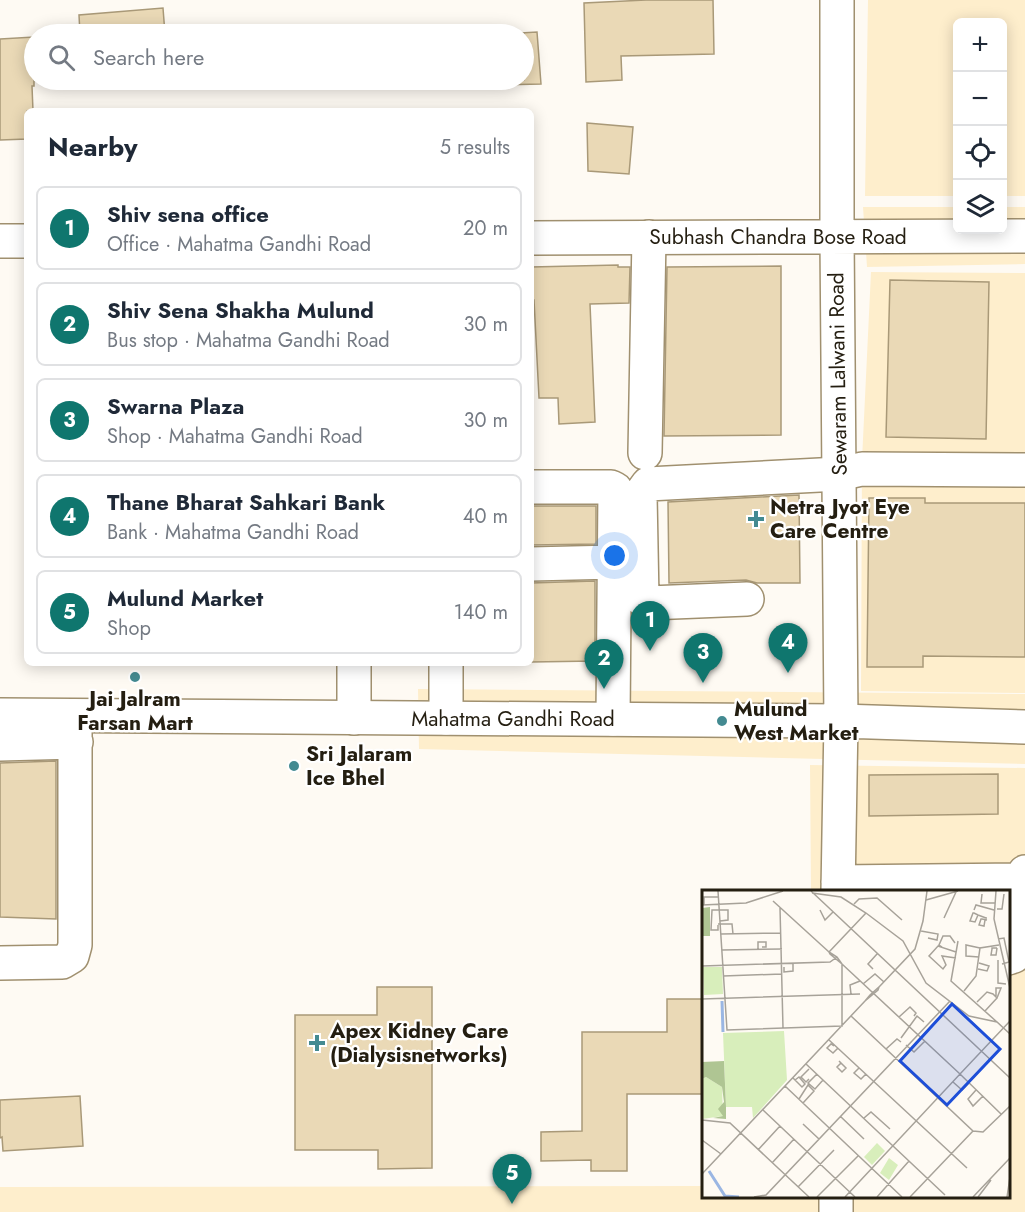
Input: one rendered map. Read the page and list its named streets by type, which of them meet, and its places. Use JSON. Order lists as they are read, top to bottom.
{
  "streets": {
    "main road": ["Subhash Chandra Bose Road", "Sewaram Lalwani Road", "Mahatma Gandhi Road"]
  },
  "crossings": [
    ["Subhash Chandra Bose Road", "Sewaram Lalwani Road"],
    ["Sewaram Lalwani Road", "Mahatma Gandhi Road"]
  ],
  "places": {
    "health": ["Netra Jyot Eye Care Centre", "Apex Kidney Care (Dialysisnetworks)"],
    "other": ["Jai Jalram Farsan Mart", "Mulund West Market", "Sri Jalaram Ice Bhel"]
  },
  "page": {
    "map_buttons": ["+", "−"],
    "search": "Search here",
    "heading": ["Nearby", "5 results"],
    "list": [
      {
        "mark": "1",
        "name": "Shiv sena office",
        "note": "Office · Mahatma Gandhi Road",
        "value": "20 m"
      },
      {
        "mark": "2",
        "name": "Shiv Sena Shakha Mulund",
        "note": "Bus stop · Mahatma Gandhi Road",
        "value": "30 m"
      },
      {
        "mark": "3",
        "name": "Swarna Plaza",
        "note": "Shop · Mahatma Gandhi Road",
        "value": "30 m"
      },
      {
        "mark": "4",
        "name": "Thane Bharat Sahkari Bank",
        "note": "Bank · Mahatma Gandhi Road",
        "value": "40 m"
      },
      {
        "mark": "5",
        "name": "Mulund Market",
        "note": "Shop",
        "value": "140 m"
      }
    ],
    "pins": [
      "1",
      "4",
      "3",
      "2",
      "5"
    ]
  }
}
